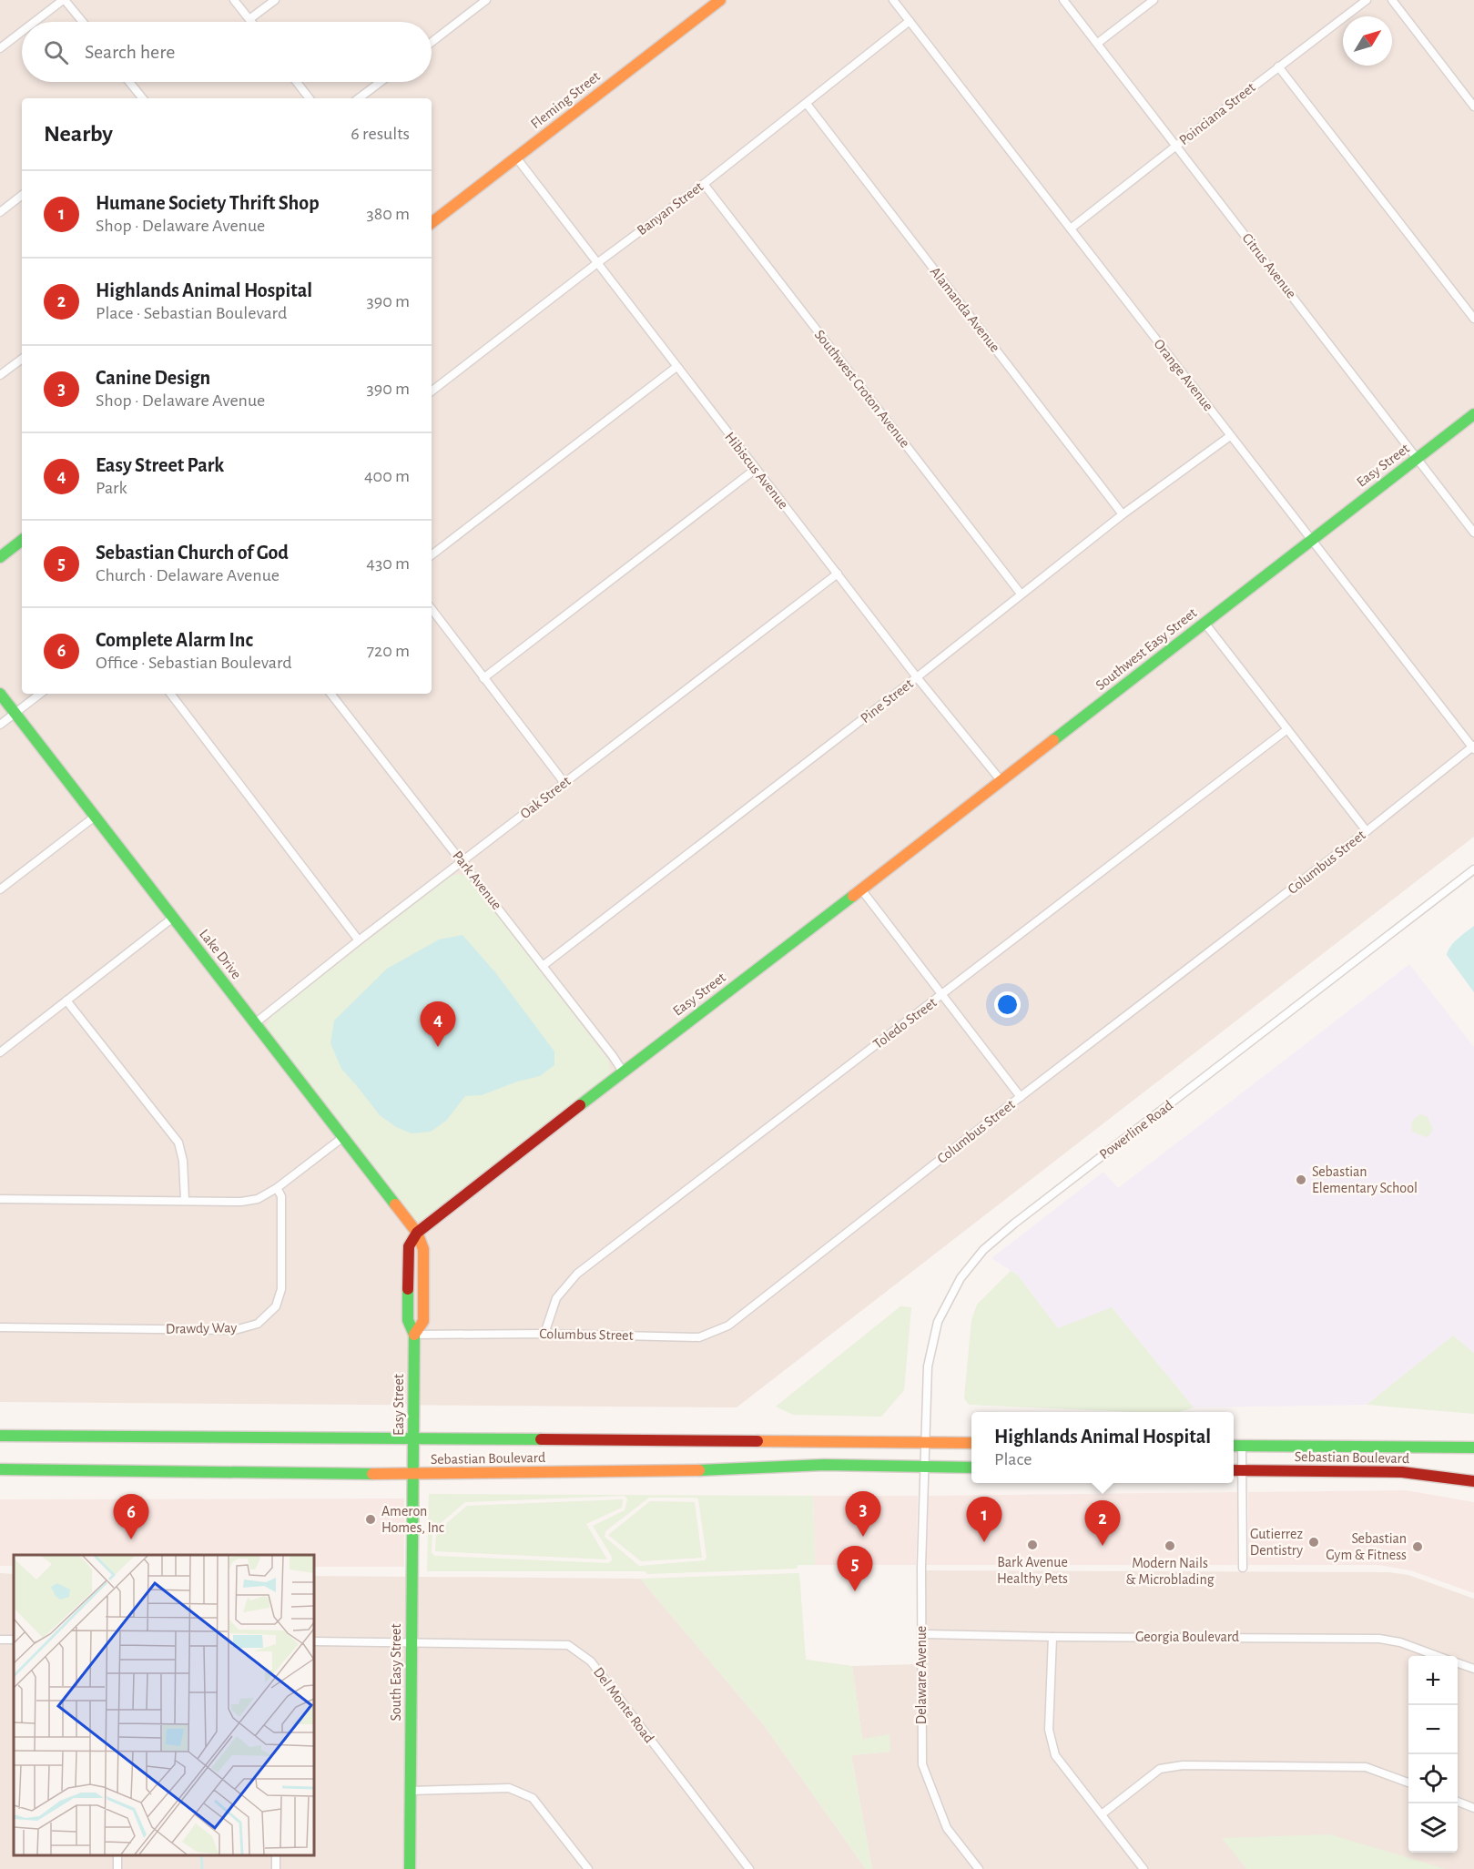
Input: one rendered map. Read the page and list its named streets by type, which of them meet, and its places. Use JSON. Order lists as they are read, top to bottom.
{
  "streets": {
    "street": [
      "Fleming Street",
      "Poinciana Street",
      "Banyan Street",
      "Citrus Avenue",
      "Alamanda Avenue",
      "Orange Avenue",
      "Southwest Croton Avenue",
      "Easy Street",
      "Hibiscus Avenue",
      "Southwest Easy Street",
      "Pine Street",
      "Oak Street",
      "Columbus Street",
      "Park Avenue",
      "Lake Drive",
      "Toledo Street",
      "Powerline Road",
      "Drawdy Way",
      "Sebastian Boulevard",
      "Georgia Boulevard",
      "South Easy Street",
      "Delaware Avenue",
      "Del Monte Road"
    ]
  },
  "crossings": [
    ["Fleming Street", "Hibiscus Avenue"],
    ["Poinciana Street", "Citrus Avenue"],
    ["Poinciana Street", "Orange Avenue"],
    ["Banyan Street", "Alamanda Avenue"],
    ["Banyan Street", "Orange Avenue"],
    ["Banyan Street", "Southwest Croton Avenue"],
    ["Banyan Street", "Hibiscus Avenue"],
    ["Citrus Avenue", "Easy Street"],
    ["Alamanda Avenue", "Pine Street"],
    ["Orange Avenue", "Easy Street"],
    ["Orange Avenue", "Southwest Easy Street"],
    ["Orange Avenue", "Pine Street"],
    ["Orange Avenue", "Columbus Street"],
    ["Southwest Croton Avenue", "Pine Street"],
    ["Easy Street", "Hibiscus Avenue"],
    ["Easy Street", "Southwest Easy Street"],
    ["Easy Street", "Columbus Street"],
    ["Easy Street", "Park Avenue"],
    ["Easy Street", "Lake Drive"],
    ["Easy Street", "Sebastian Boulevard"],
    ["Easy Street", "South Easy Street"],
    ["Hibiscus Avenue", "Southwest Easy Street"],
    ["Hibiscus Avenue", "Pine Street"],
    ["Hibiscus Avenue", "Oak Street"],
    ["Pine Street", "Park Avenue"],
    ["Oak Street", "Park Avenue"],
    ["Oak Street", "Lake Drive"],
    ["Columbus Street", "Toledo Street"],
    ["Powerline Road", "Sebastian Boulevard"],
    ["Powerline Road", "Delaware Avenue"],
    ["Sebastian Boulevard", "South Easy Street"],
    ["Sebastian Boulevard", "Delaware Avenue"],
    ["Georgia Boulevard", "Delaware Avenue"],
    ["South Easy Street", "Del Monte Road"]
  ],
  "places": [
    "Sebastian Elementary School",
    "Ameron Homes, Inc",
    "Gutierrez Dentistry",
    "Bark Avenue Healthy Pets",
    "Modern Nails & Microblading",
    "Sebastian Gym & Fitness"
  ],
  "north": "top right",
  "page": {
    "search": "Search here",
    "heading": ["Nearby", "6 results"],
    "list": [
      {
        "mark": "1",
        "name": "Humane Society Thrift Shop",
        "note": "Shop · Delaware Avenue",
        "value": "380 m"
      },
      {
        "mark": "2",
        "name": "Highlands Animal Hospital",
        "note": "Place · Sebastian Boulevard",
        "value": "390 m"
      },
      {
        "mark": "3",
        "name": "Canine Design",
        "note": "Shop · Delaware Avenue",
        "value": "390 m"
      },
      {
        "mark": "4",
        "name": "Easy Street Park",
        "note": "Park",
        "value": "400 m"
      },
      {
        "mark": "5",
        "name": "Sebastian Church of God",
        "note": "Church · Delaware Avenue",
        "value": "430 m"
      },
      {
        "mark": "6",
        "name": "Complete Alarm Inc",
        "note": "Office · Sebastian Boulevard",
        "value": "720 m"
      }
    ],
    "pins": [
      "4",
      "3",
      "6",
      "1",
      "2",
      "5"
    ],
    "popup": ["Highlands Animal Hospital", "Place"],
    "map_buttons": ["+", "−"]
  }
}
